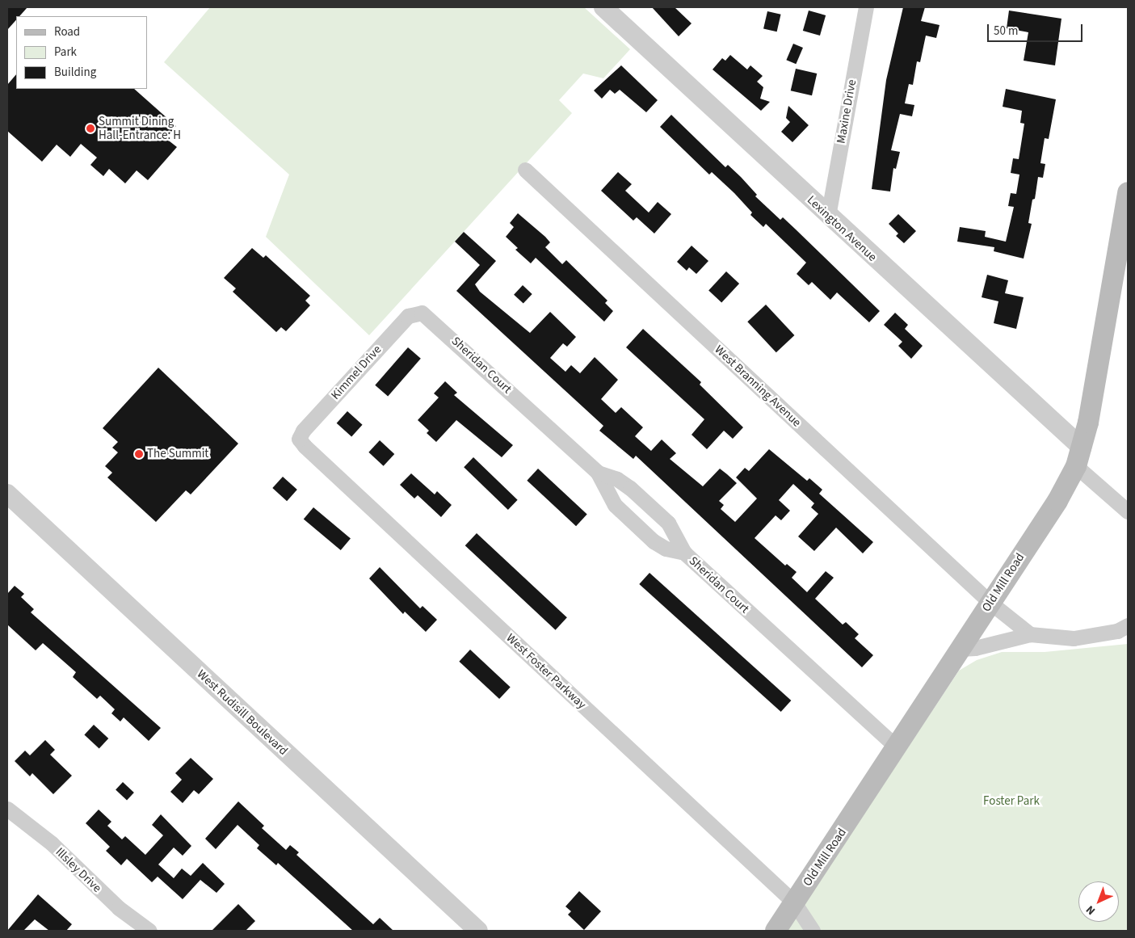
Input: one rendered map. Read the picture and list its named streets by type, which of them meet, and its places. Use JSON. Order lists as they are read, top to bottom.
{
  "streets": {
    "main road": ["Old Mill Road"],
    "street": [
      "Maxine Drive",
      "Lexington Avenue",
      "Sheridan Court",
      "Kimmel Drive",
      "West Branning Avenue",
      "West Foster Parkway",
      "West Rudisill Boulevard",
      "Illsley Drive"
    ]
  },
  "crossings": [
    ["Maxine Drive", "Lexington Avenue"],
    ["Lexington Avenue", "Old Mill Road"],
    ["Sheridan Court", "Kimmel Drive"],
    ["Sheridan Court", "Old Mill Road"],
    ["Kimmel Drive", "West Foster Parkway"],
    ["West Branning Avenue", "Old Mill Road"],
    ["Old Mill Road", "West Foster Parkway"]
  ],
  "parks": ["Foster Park"],
  "places": ["Summit Dining Hall-Entrance: H", "The Summit"],
  "legend": ["Road", "Park", "Building"],
  "scale_bar": "50 m",
  "north": "bottom left"
}
